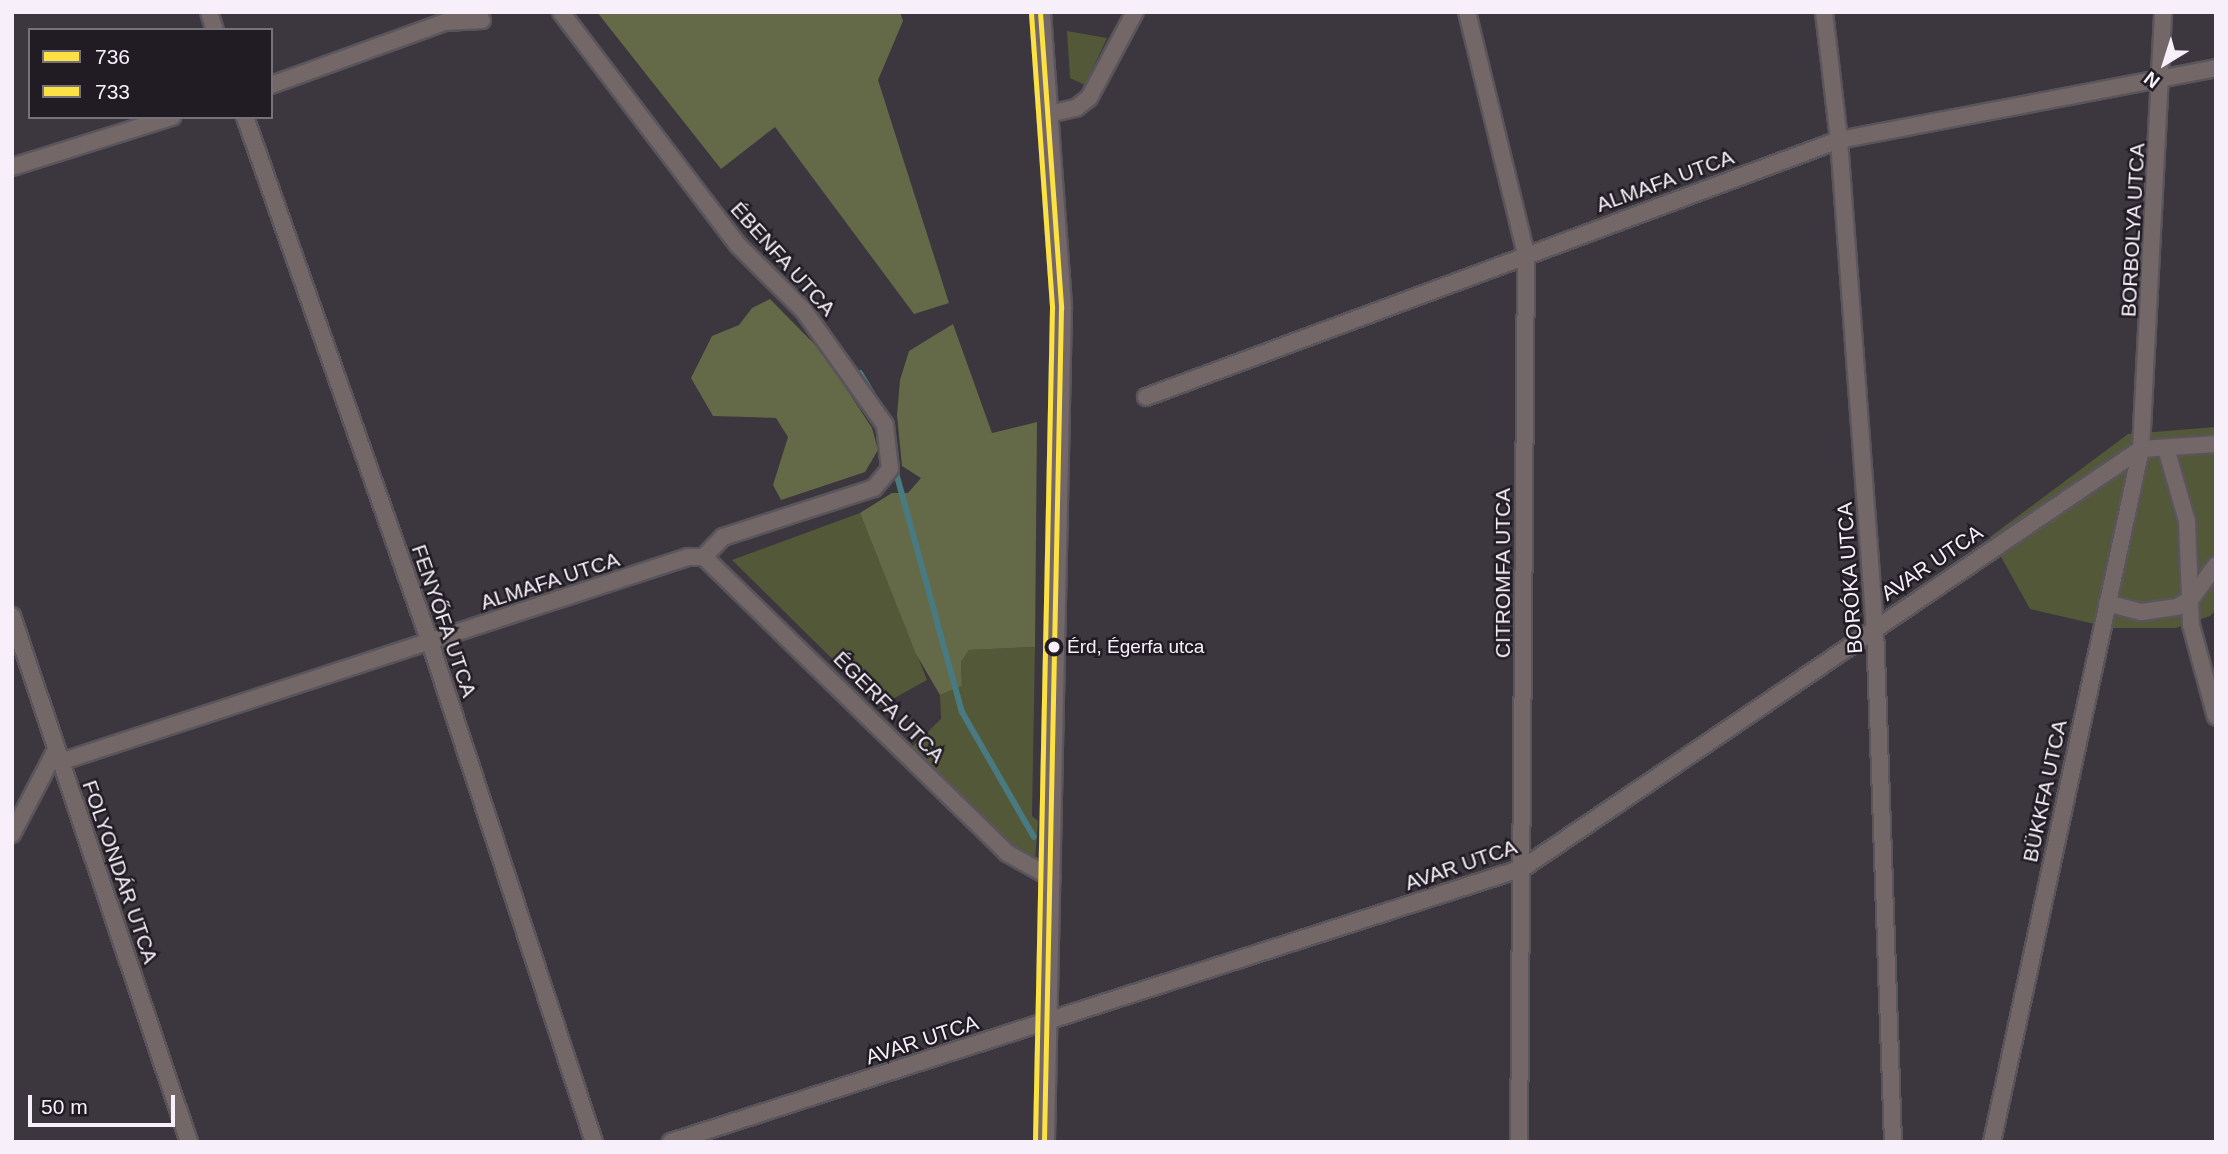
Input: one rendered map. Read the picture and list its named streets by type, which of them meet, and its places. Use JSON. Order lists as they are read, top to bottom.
{
  "streets": {
    "street": [
      "ALMAFA UTCA",
      "BORBOLYA UTCA",
      "ÉBENFA UTCA",
      "AVAR UTCA",
      "CITROMFA UTCA",
      "BORÓKA UTCA",
      "FENYŐFA UTCA",
      "ÉGERFA UTCA",
      "BÜKKFA UTCA",
      "FOLYONDÁR UTCA"
    ]
  },
  "crossings": [
    ["ALMAFA UTCA", "BORBOLYA UTCA"],
    ["ALMAFA UTCA", "ÉBENFA UTCA"],
    ["ALMAFA UTCA", "CITROMFA UTCA"],
    ["ALMAFA UTCA", "BORÓKA UTCA"],
    ["ALMAFA UTCA", "FENYŐFA UTCA"],
    ["ALMAFA UTCA", "ÉGERFA UTCA"],
    ["ALMAFA UTCA", "FOLYONDÁR UTCA"],
    ["BORBOLYA UTCA", "AVAR UTCA"],
    ["BORBOLYA UTCA", "BÜKKFA UTCA"],
    ["ÉBENFA UTCA", "ÉGERFA UTCA"],
    ["AVAR UTCA", "CITROMFA UTCA"],
    ["AVAR UTCA", "BORÓKA UTCA"],
    ["AVAR UTCA", "BÜKKFA UTCA"]
  ],
  "places": ["Érd, Égerfa utca"],
  "lines": ["transit line 736", "transit line 733"],
  "legend": ["736", "733"],
  "scale_bar": "50 m",
  "north": "bottom left"
}
